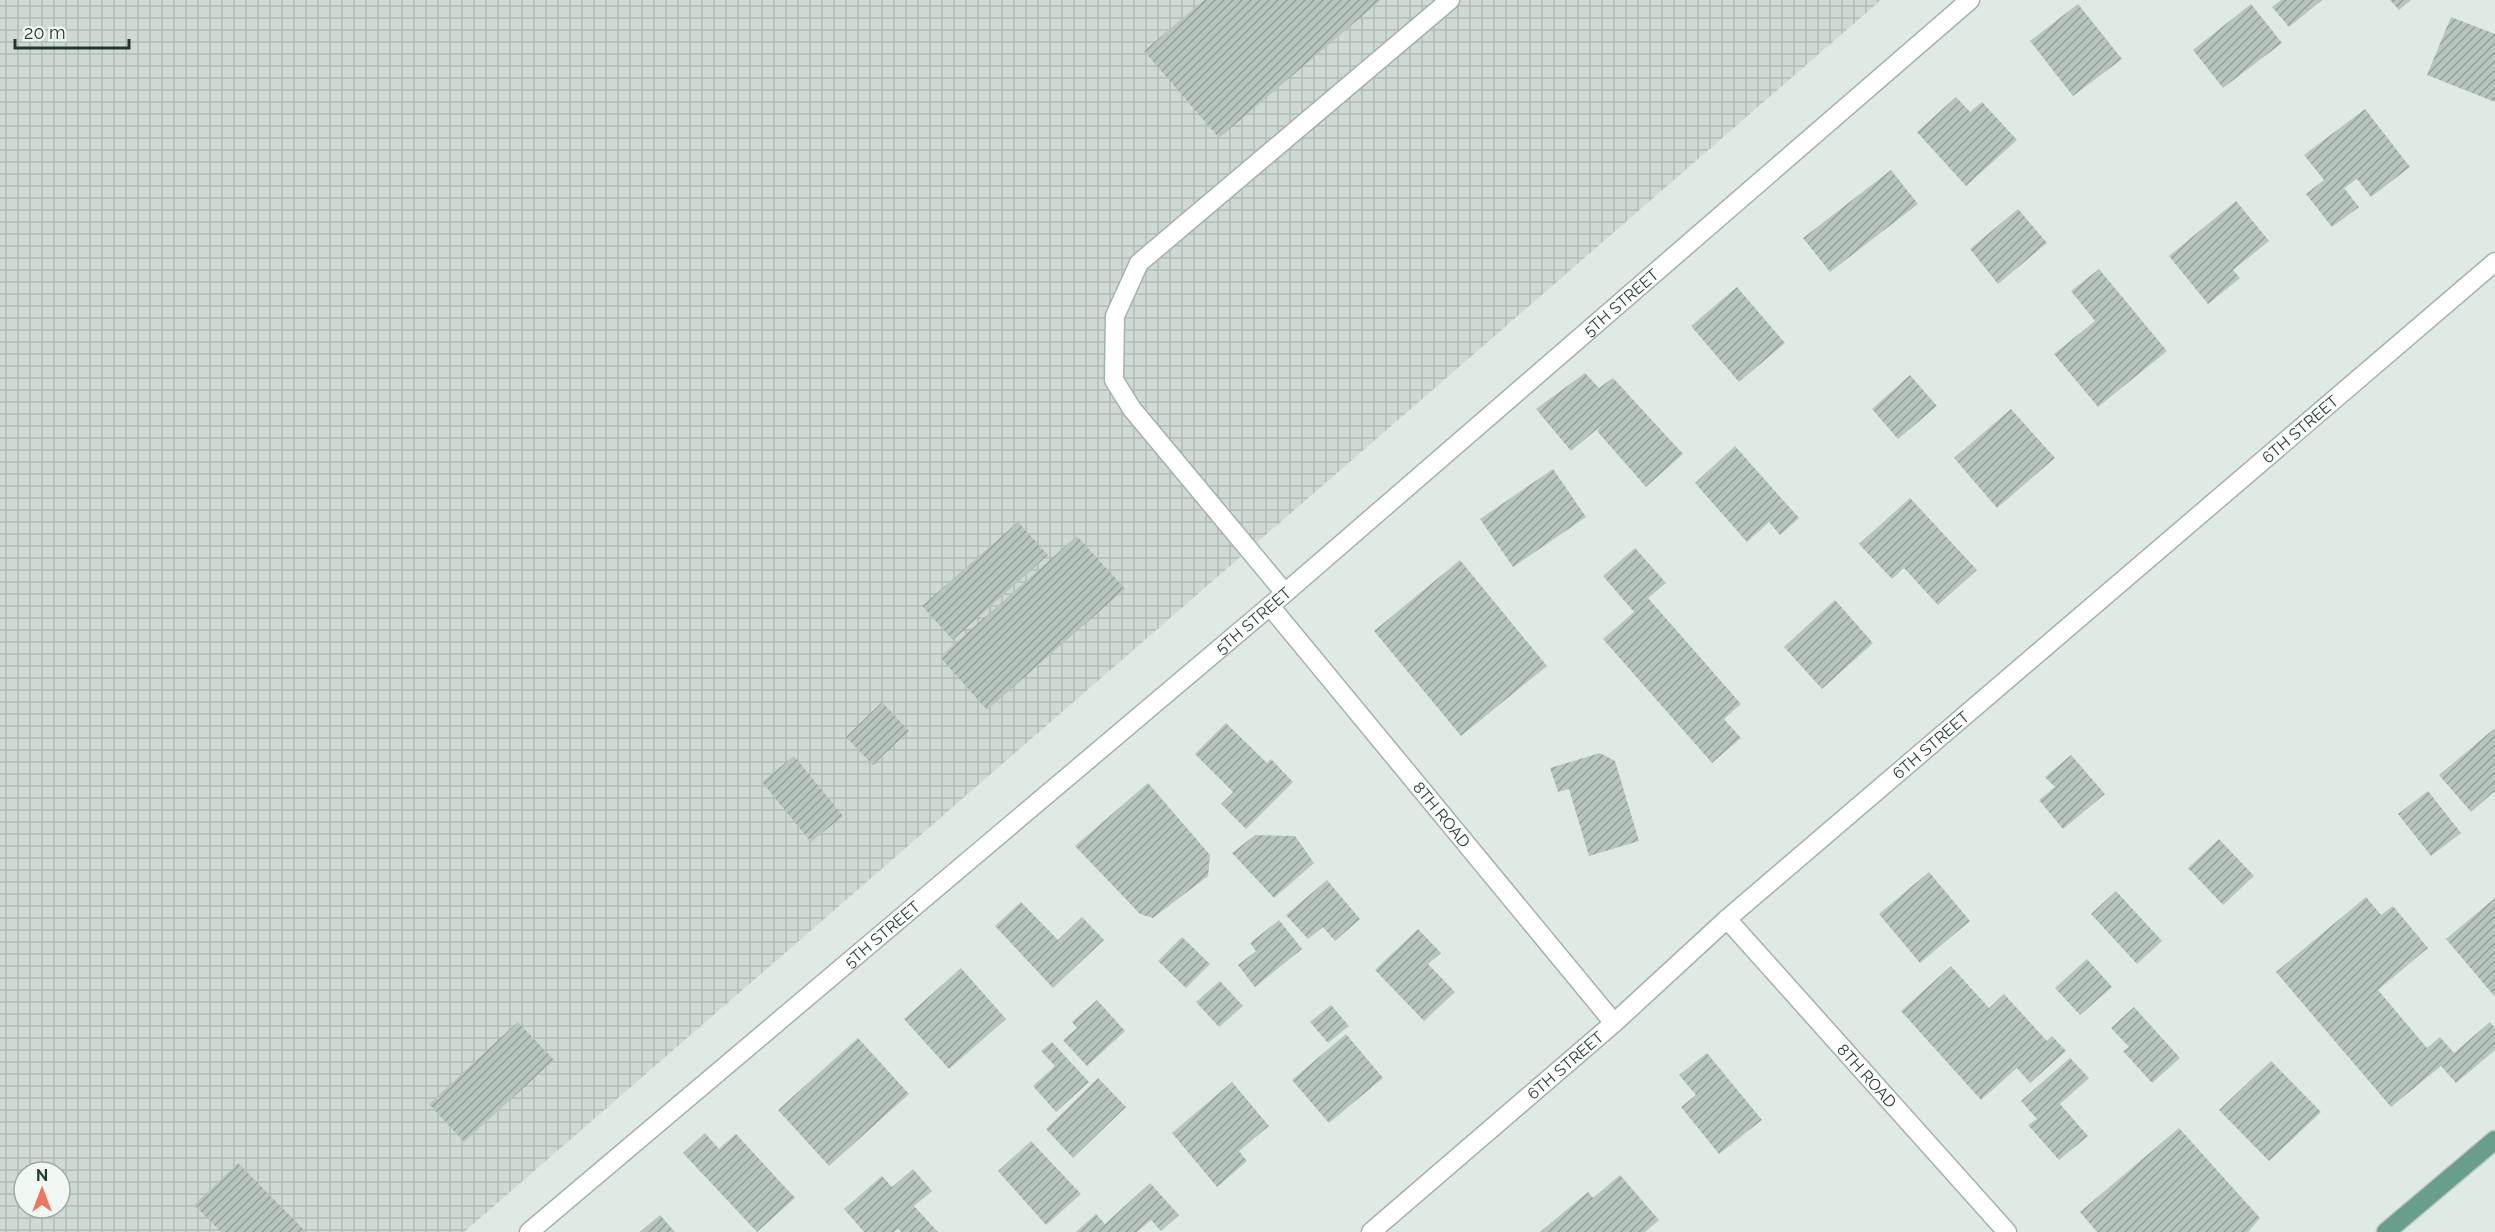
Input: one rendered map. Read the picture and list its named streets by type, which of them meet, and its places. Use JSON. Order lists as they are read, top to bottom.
{
  "streets": {
    "street": ["5TH STREET", "6TH STREET", "8TH ROAD"]
  },
  "crossings": [
    ["5TH STREET", "8TH ROAD"],
    ["6TH STREET", "8TH ROAD"]
  ],
  "scale_bar": "20 m",
  "north": "top"
}
